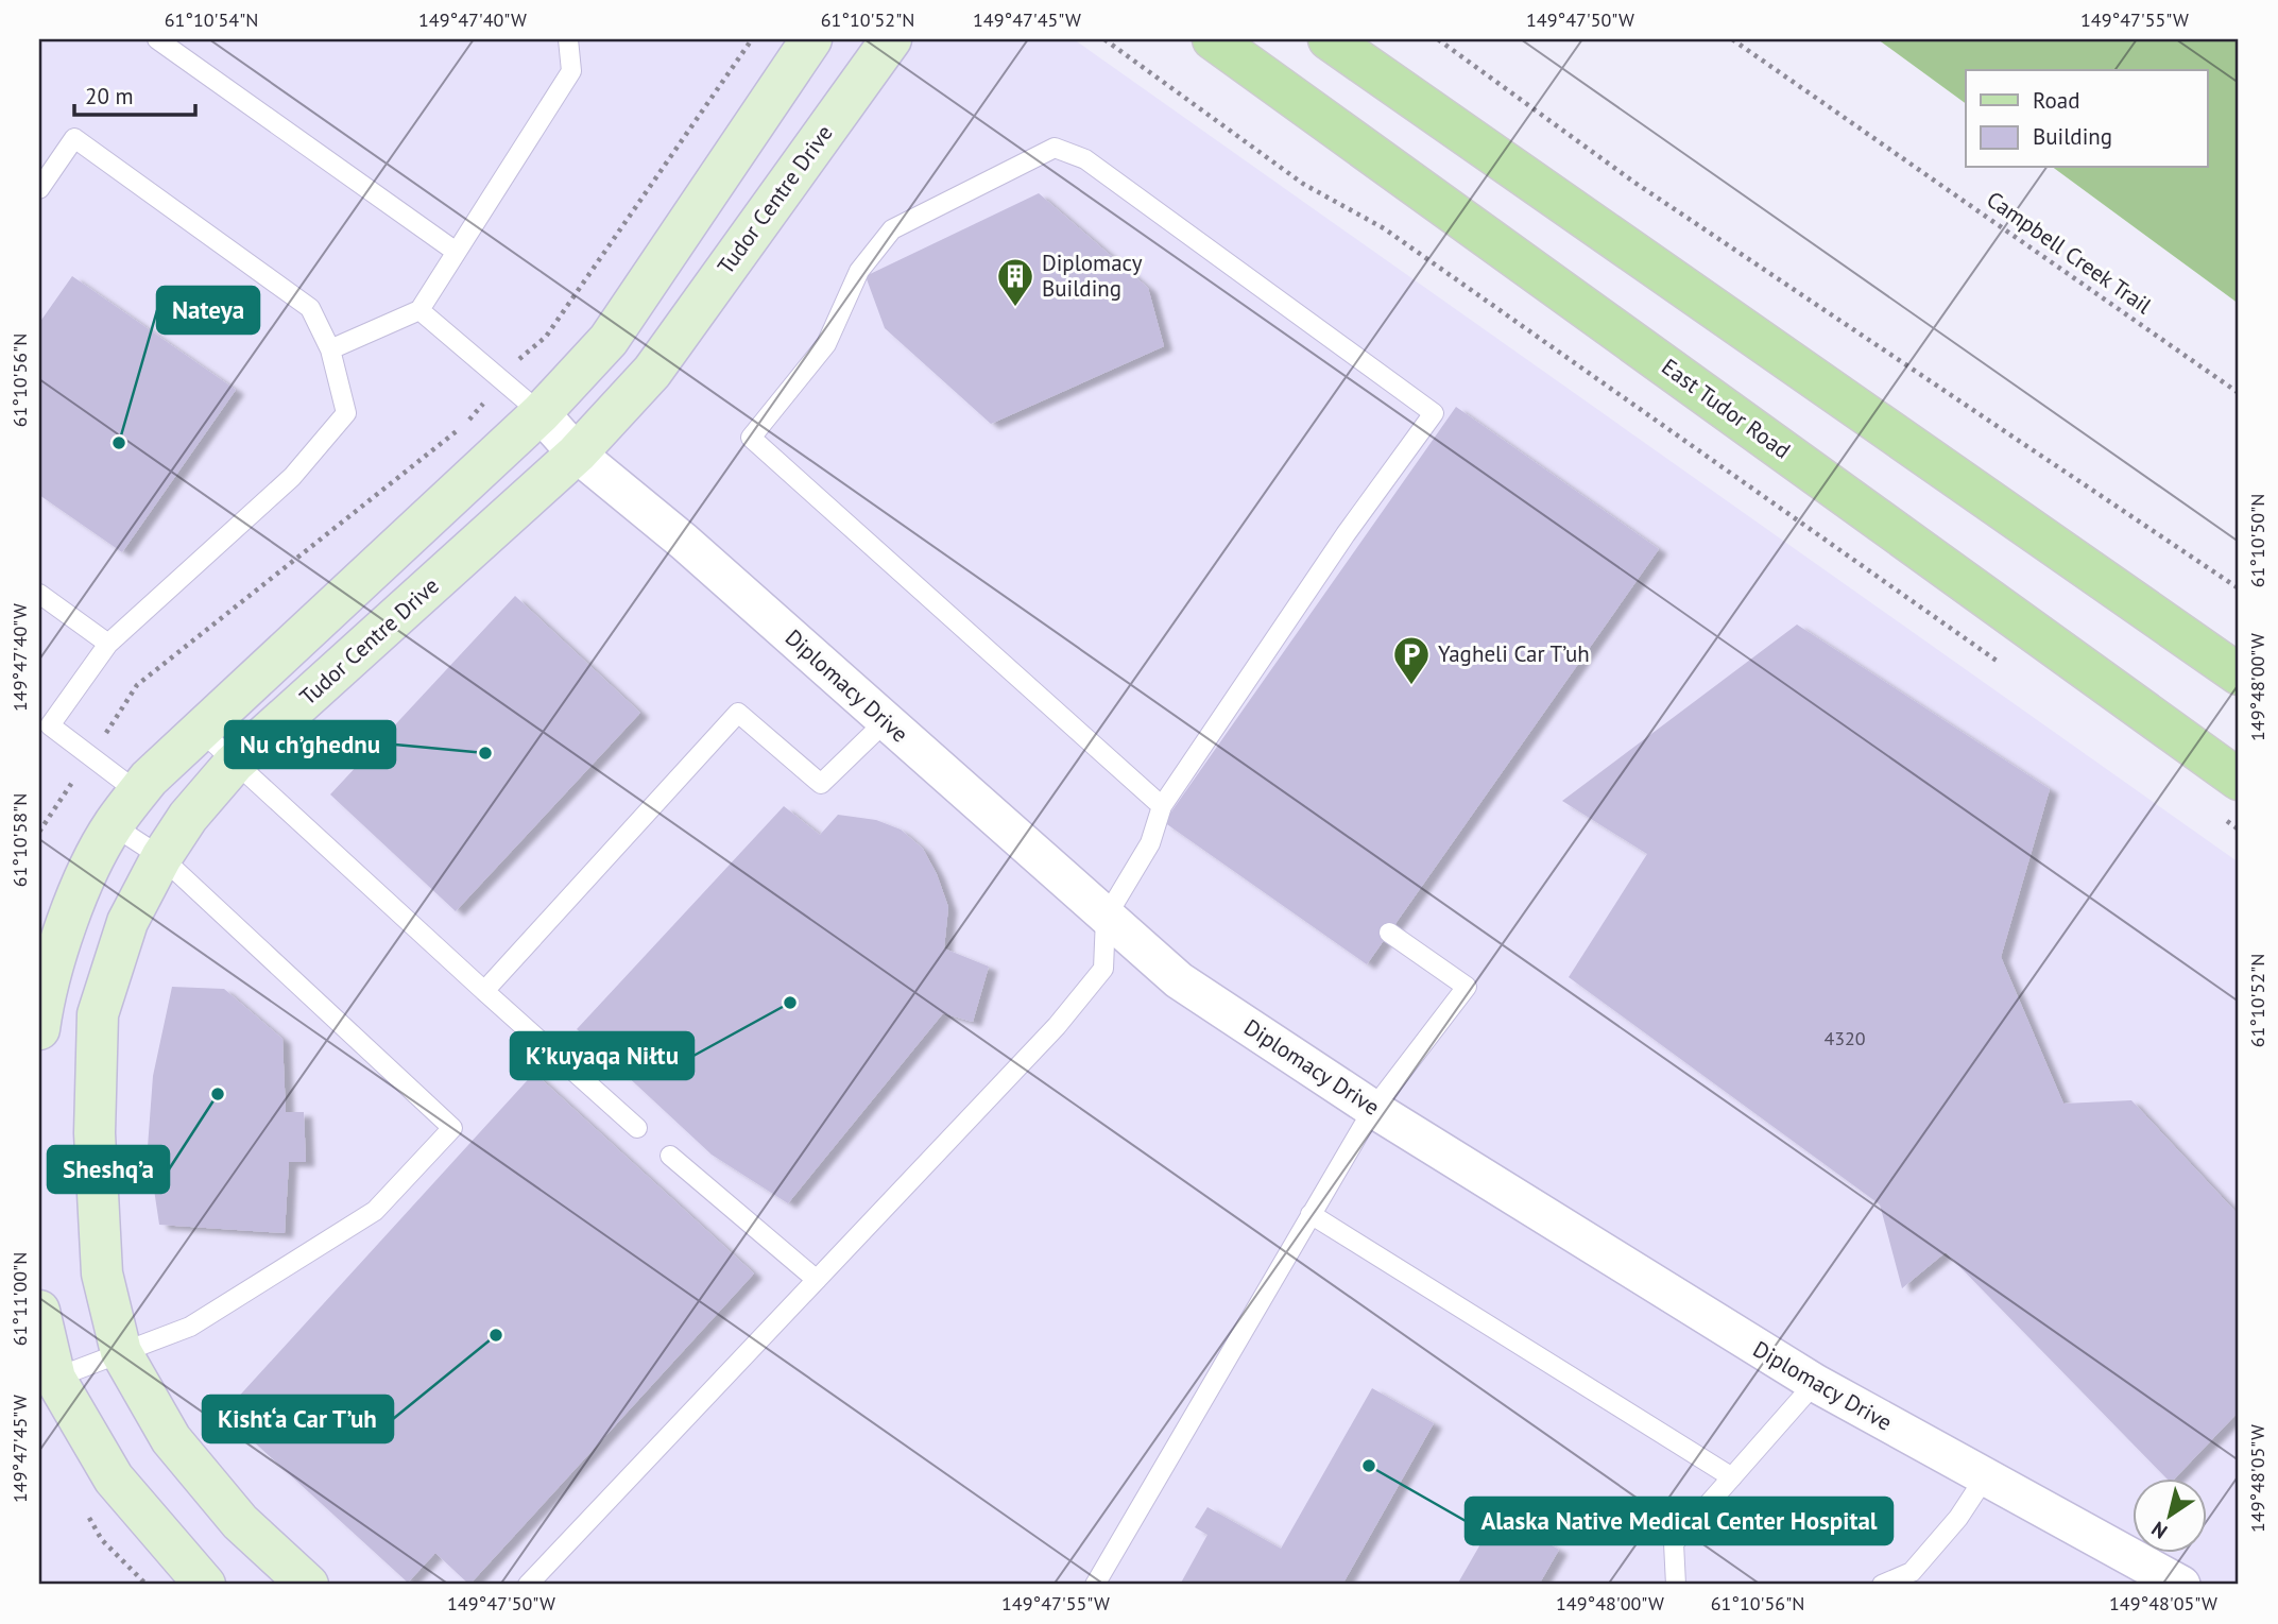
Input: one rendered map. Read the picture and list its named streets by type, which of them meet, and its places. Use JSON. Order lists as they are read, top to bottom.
{
  "streets": {
    "main road": ["East Tudor Road"],
    "street": ["Tudor Centre Drive", "Diplomacy Drive"],
    "path": ["Campbell Creek Trail"]
  },
  "crossings": [
    ["Tudor Centre Drive", "Diplomacy Drive"]
  ],
  "places": {
    "building": ["Diplomacy Building"],
    "other": [
      "Nateya",
      "Nu ch’ghednu",
      "K’kuyaqa Niłtu",
      "Sheshq’a",
      "Kisht‘a Car T’uh",
      "Alaska Native Medical Center Hospital"
    ],
    "parking": ["Yagheli Car T’uh"]
  },
  "house_numbers": ["4320"],
  "legend": ["Road", "Building"],
  "scale_bar": "20 m",
  "north": "bottom left",
  "coordinates": [
    "61°10'54\"N",
    "149°47'40\"W",
    "61°10'52\"N",
    "149°47'45\"W",
    "149°47'50\"W",
    "149°47'55\"W",
    "61°10'56\"N",
    "61°10'50\"N",
    "149°48'00\"W",
    "61°10'58\"N",
    "61°11'00\"N",
    "149°48'05\"W"
  ]
}
